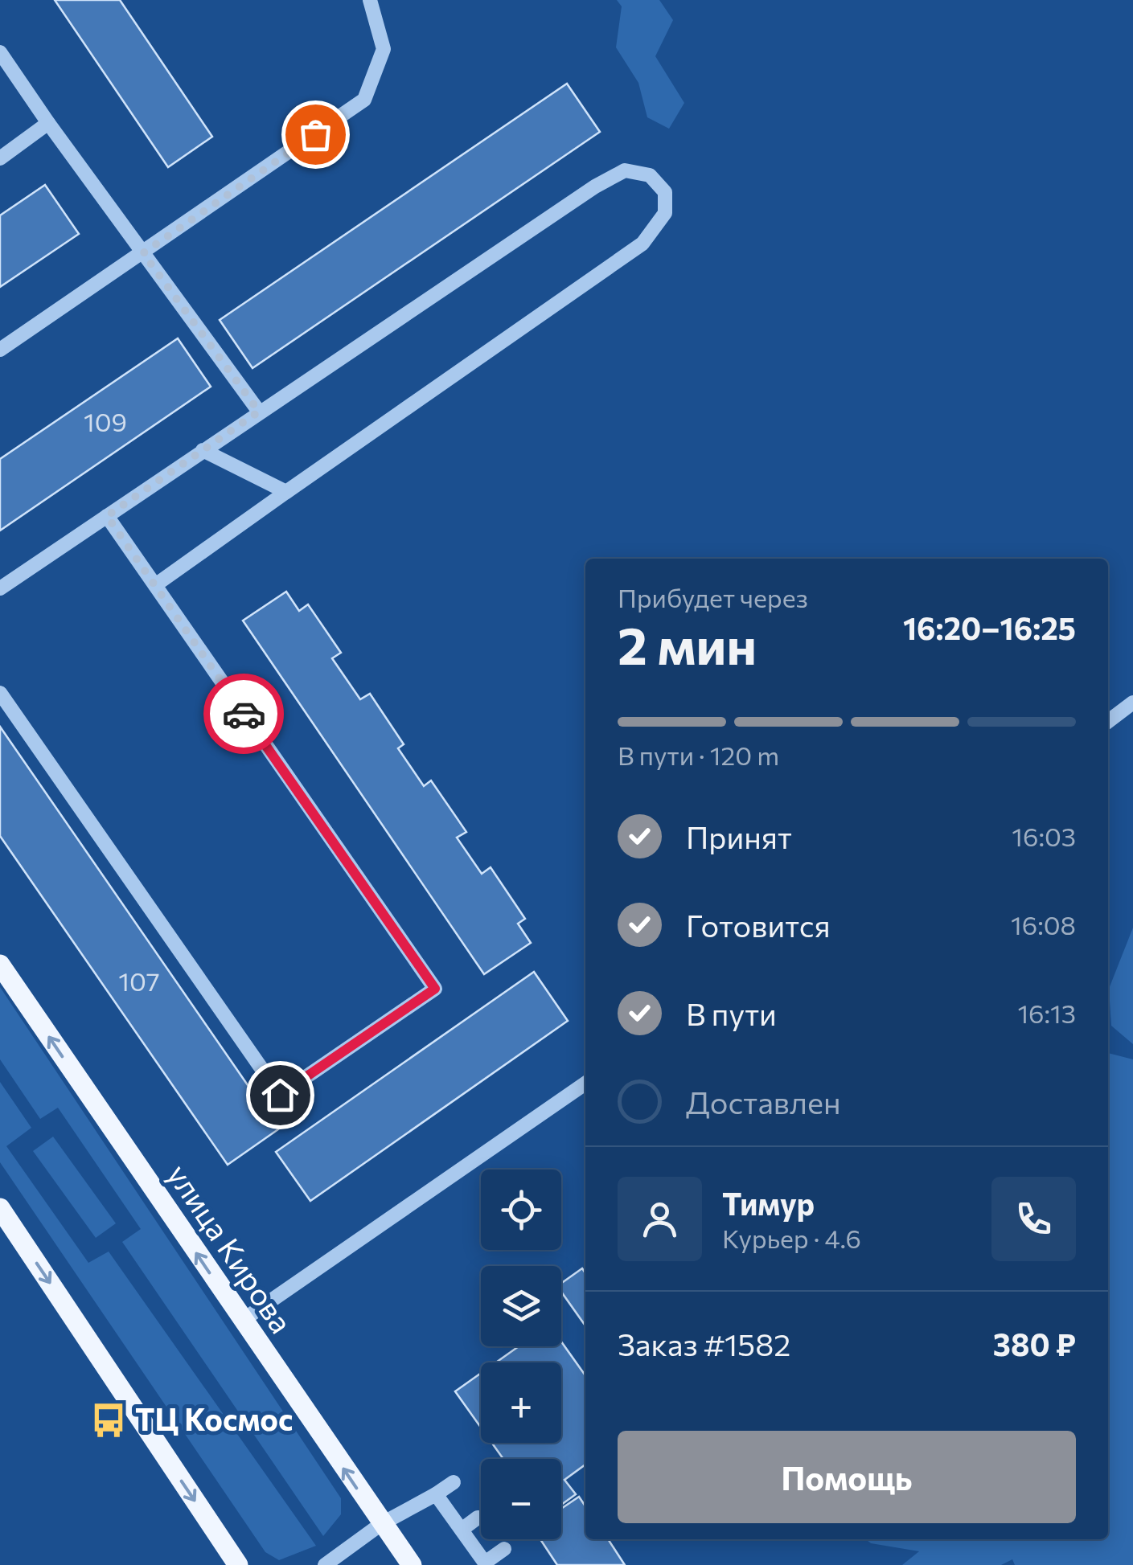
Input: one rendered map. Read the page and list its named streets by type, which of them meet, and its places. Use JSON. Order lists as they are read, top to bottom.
{
  "streets": {
    "main road": ["улица Кирова"]
  },
  "places": {
    "bus stop": ["ТЦ Космос"]
  },
  "house_numbers": ["109", "107"],
  "page": {
    "heading": ["2 мин", "Прибудет через", "16:20–16:25"],
    "panel": [
      "Тимур",
      "Курьер · 4.6",
      "Заказ #1582",
      "380 ₽"
    ],
    "bar": "В пути · 120 m",
    "list": [
      ["Принят", "16:03"],
      ["Готовится", "16:08"],
      ["В пути", "16:13"],
      "Доставлен"
    ],
    "map_buttons": ["+", "−"],
    "buttons": "Помощь"
  }
}
